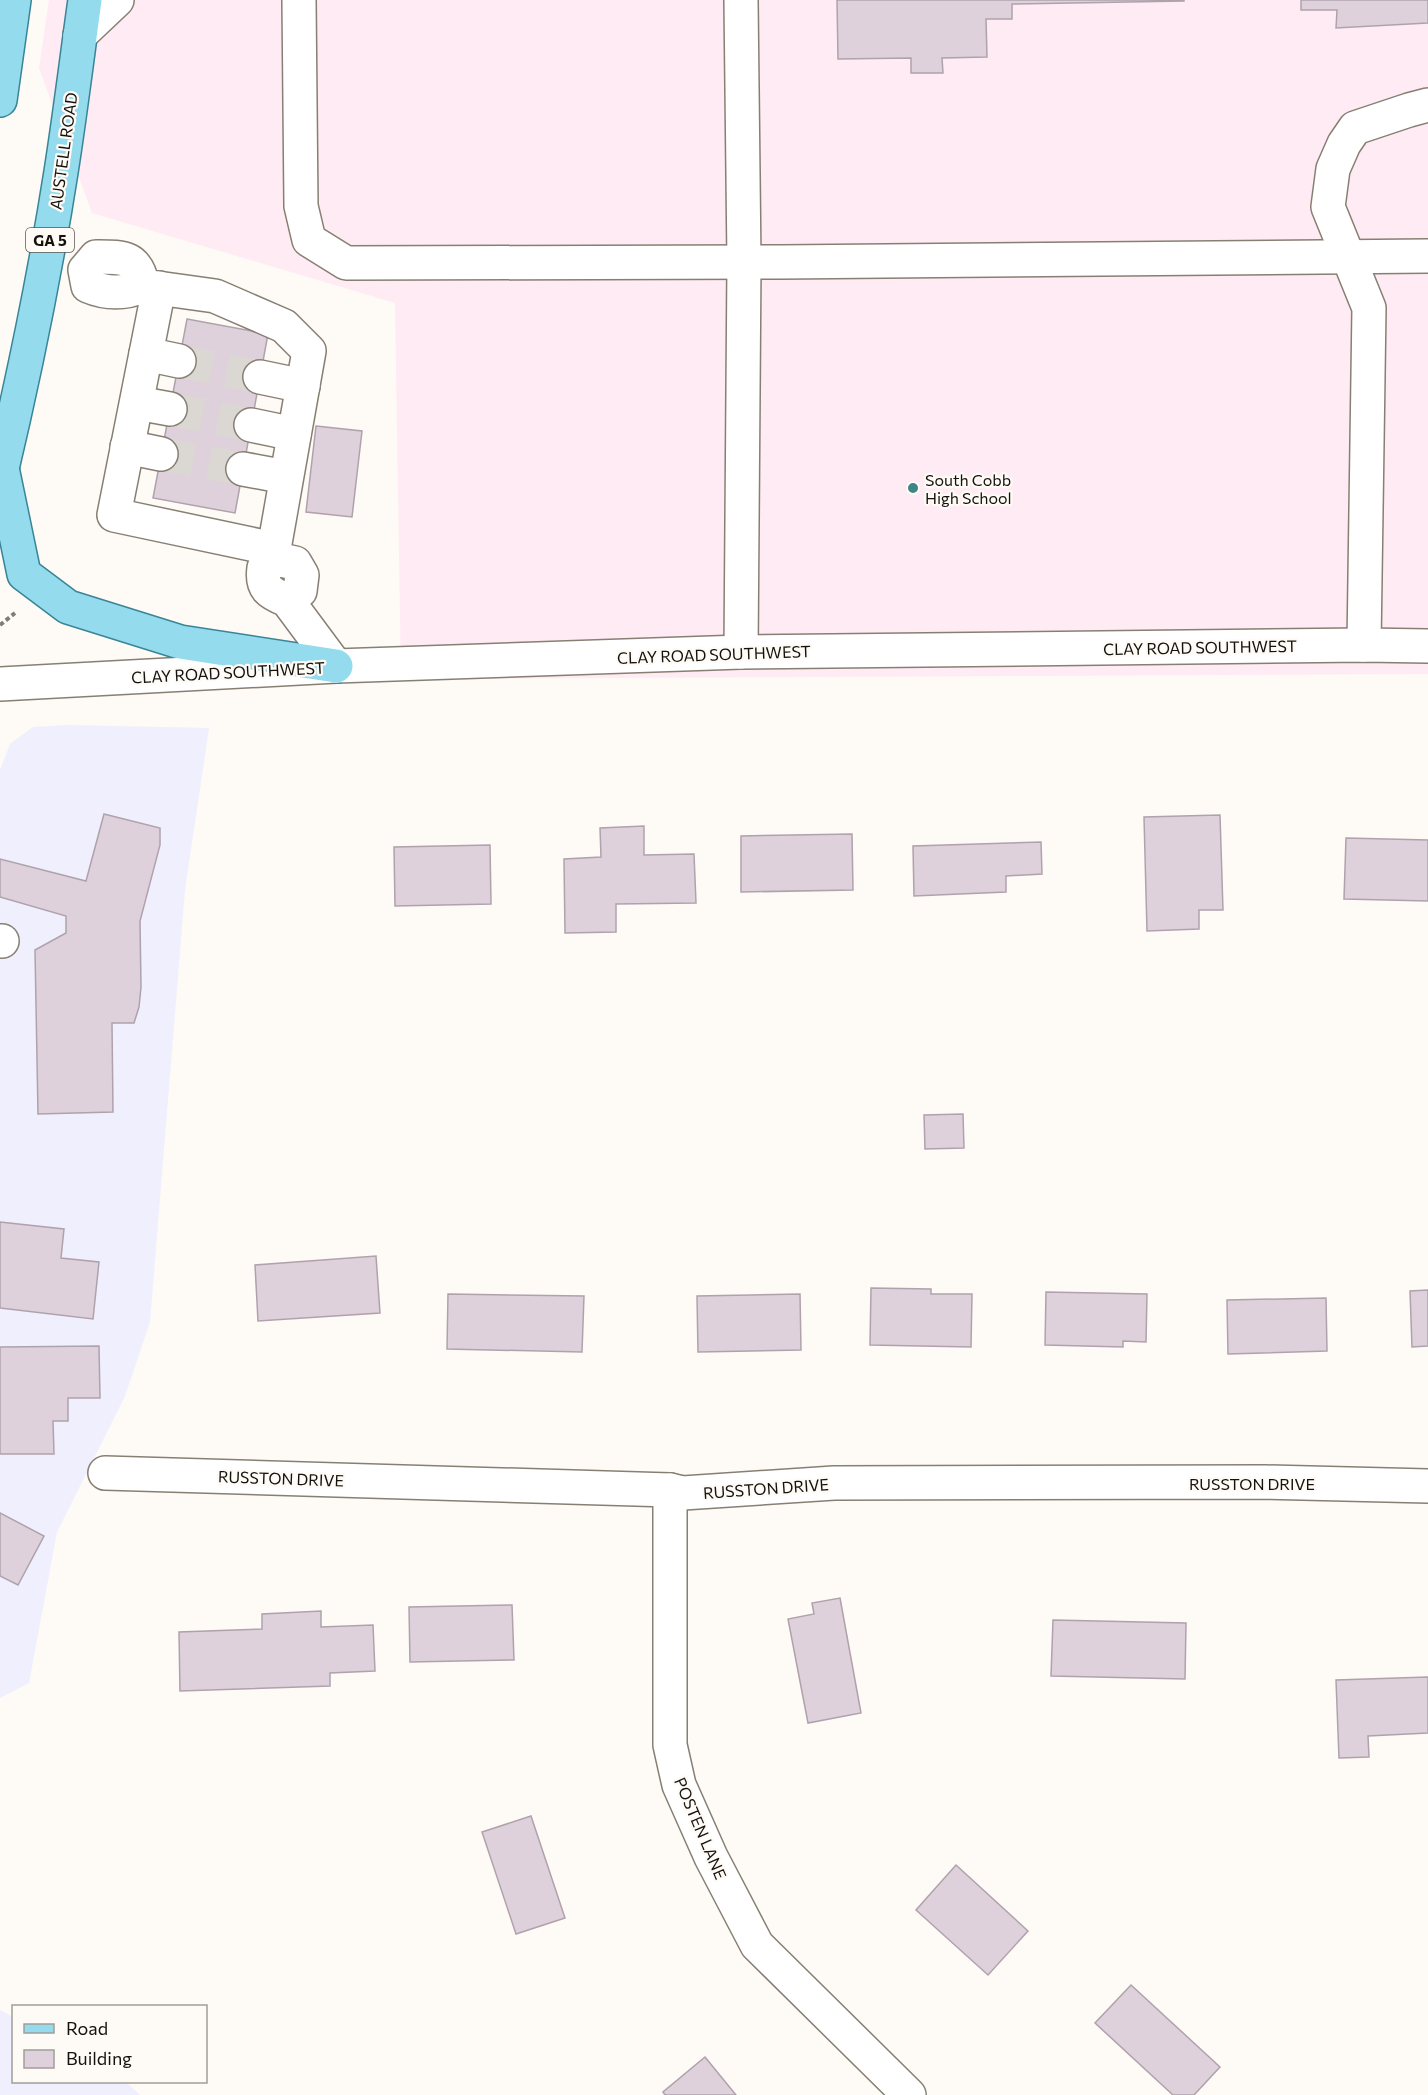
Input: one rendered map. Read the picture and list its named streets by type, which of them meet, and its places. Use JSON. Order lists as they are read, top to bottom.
{
  "streets": {
    "main road": ["AUSTELL ROAD", "GA 5"],
    "street": ["CLAY ROAD SOUTHWEST", "RUSSTON DRIVE", "POSTEN LANE"]
  },
  "crossings": [
    ["RUSSTON DRIVE", "POSTEN LANE"]
  ],
  "places": ["South Cobb High School"],
  "legend": ["Road", "Building"]
}
